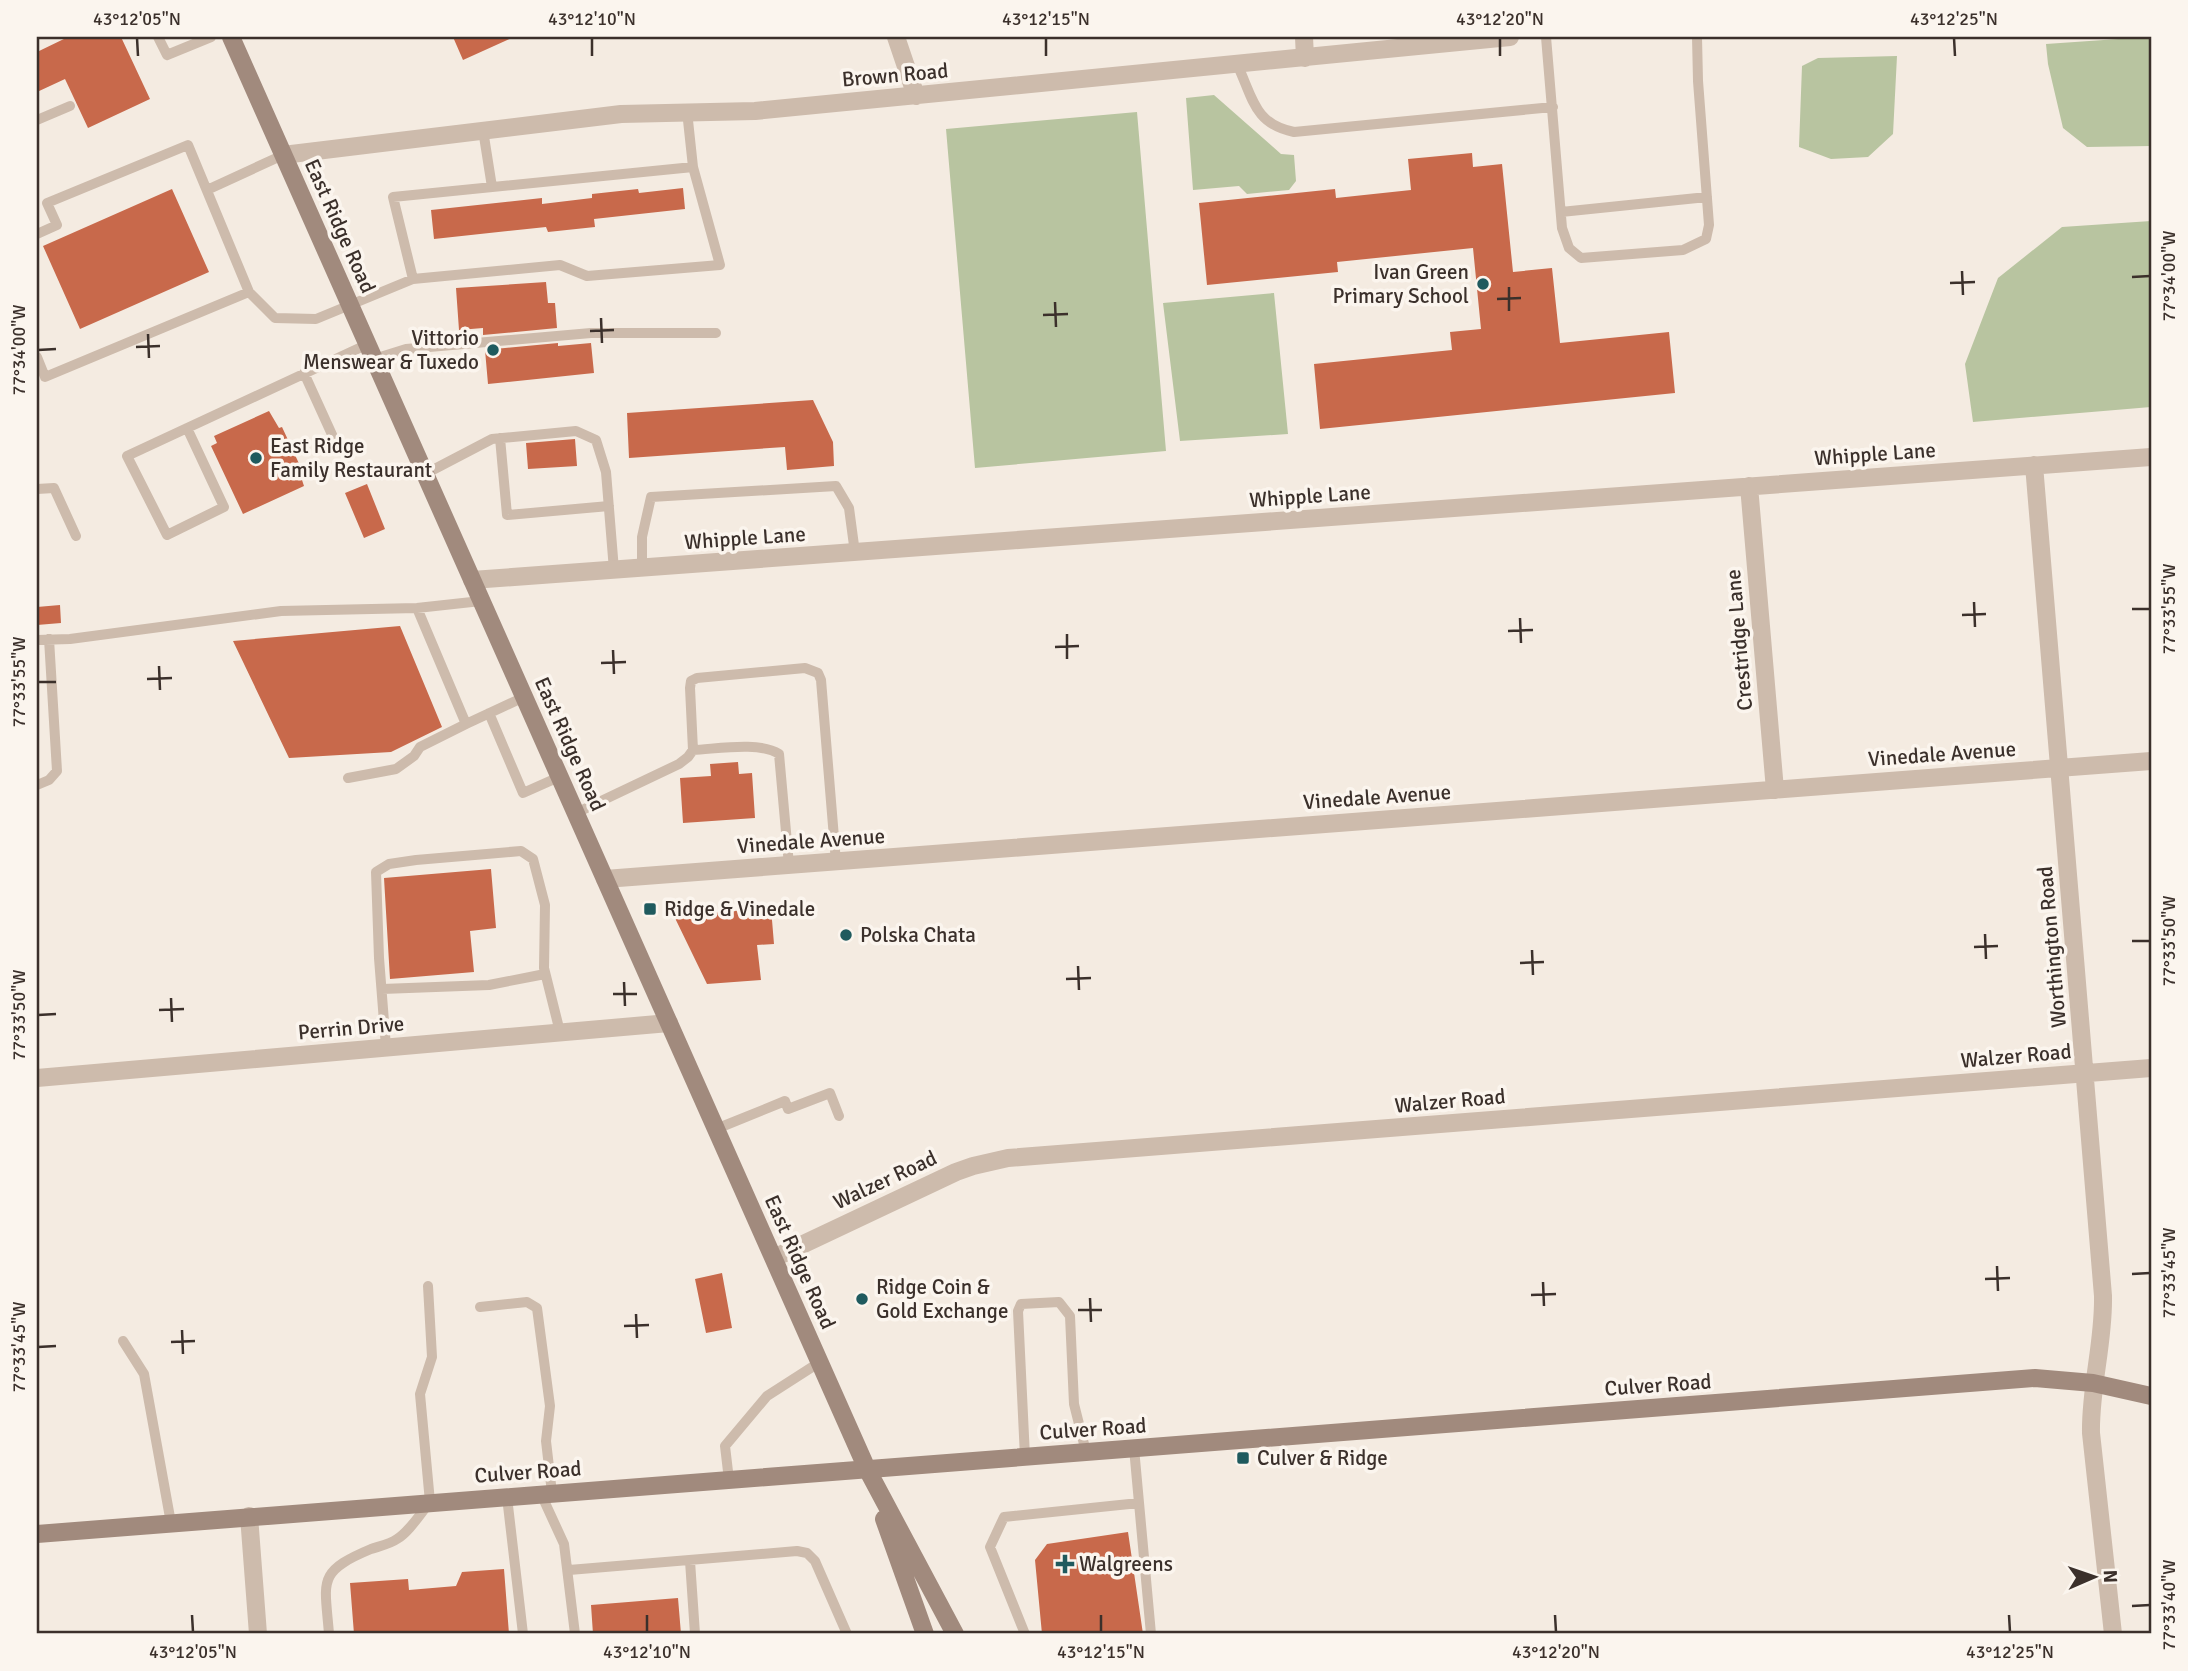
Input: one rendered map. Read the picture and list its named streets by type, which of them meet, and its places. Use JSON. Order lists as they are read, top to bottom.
{
  "streets": {
    "main road": ["East Ridge Road", "Culver Road"],
    "street": [
      "Brown Road",
      "Whipple Lane",
      "Crestridge Lane",
      "Vinedale Avenue",
      "Worthington Road",
      "Perrin Drive",
      "Walzer Road"
    ]
  },
  "crossings": [
    ["Brown Road", "East Ridge Road"],
    ["East Ridge Road", "Whipple Lane"],
    ["East Ridge Road", "Vinedale Avenue"],
    ["East Ridge Road", "Perrin Drive"],
    ["East Ridge Road", "Walzer Road"],
    ["East Ridge Road", "Culver Road"],
    ["Whipple Lane", "Crestridge Lane"],
    ["Whipple Lane", "Worthington Road"],
    ["Crestridge Lane", "Vinedale Avenue"],
    ["Vinedale Avenue", "Worthington Road"],
    ["Worthington Road", "Walzer Road"],
    ["Worthington Road", "Culver Road"]
  ],
  "places": {
    "other": [
      "Ivan Green Primary School",
      "Vittorio Menswear & Tuxedo",
      "East Ridge Family Restaurant",
      "Polska Chata",
      "Ridge Coin & Gold Exchange"
    ],
    "transit": ["Ridge & Vinedale", "Culver & Ridge"],
    "health": ["Walgreens"]
  },
  "north": "right",
  "coordinates": [
    "43°12'05\"N",
    "43°12'10\"N",
    "43°12'15\"N",
    "43°12'20\"N",
    "43°12'25\"N",
    "77°34'00\"W",
    "77°33'55\"W",
    "77°33'50\"W",
    "77°33'45\"W",
    "77°33'40\"W"
  ]
}
